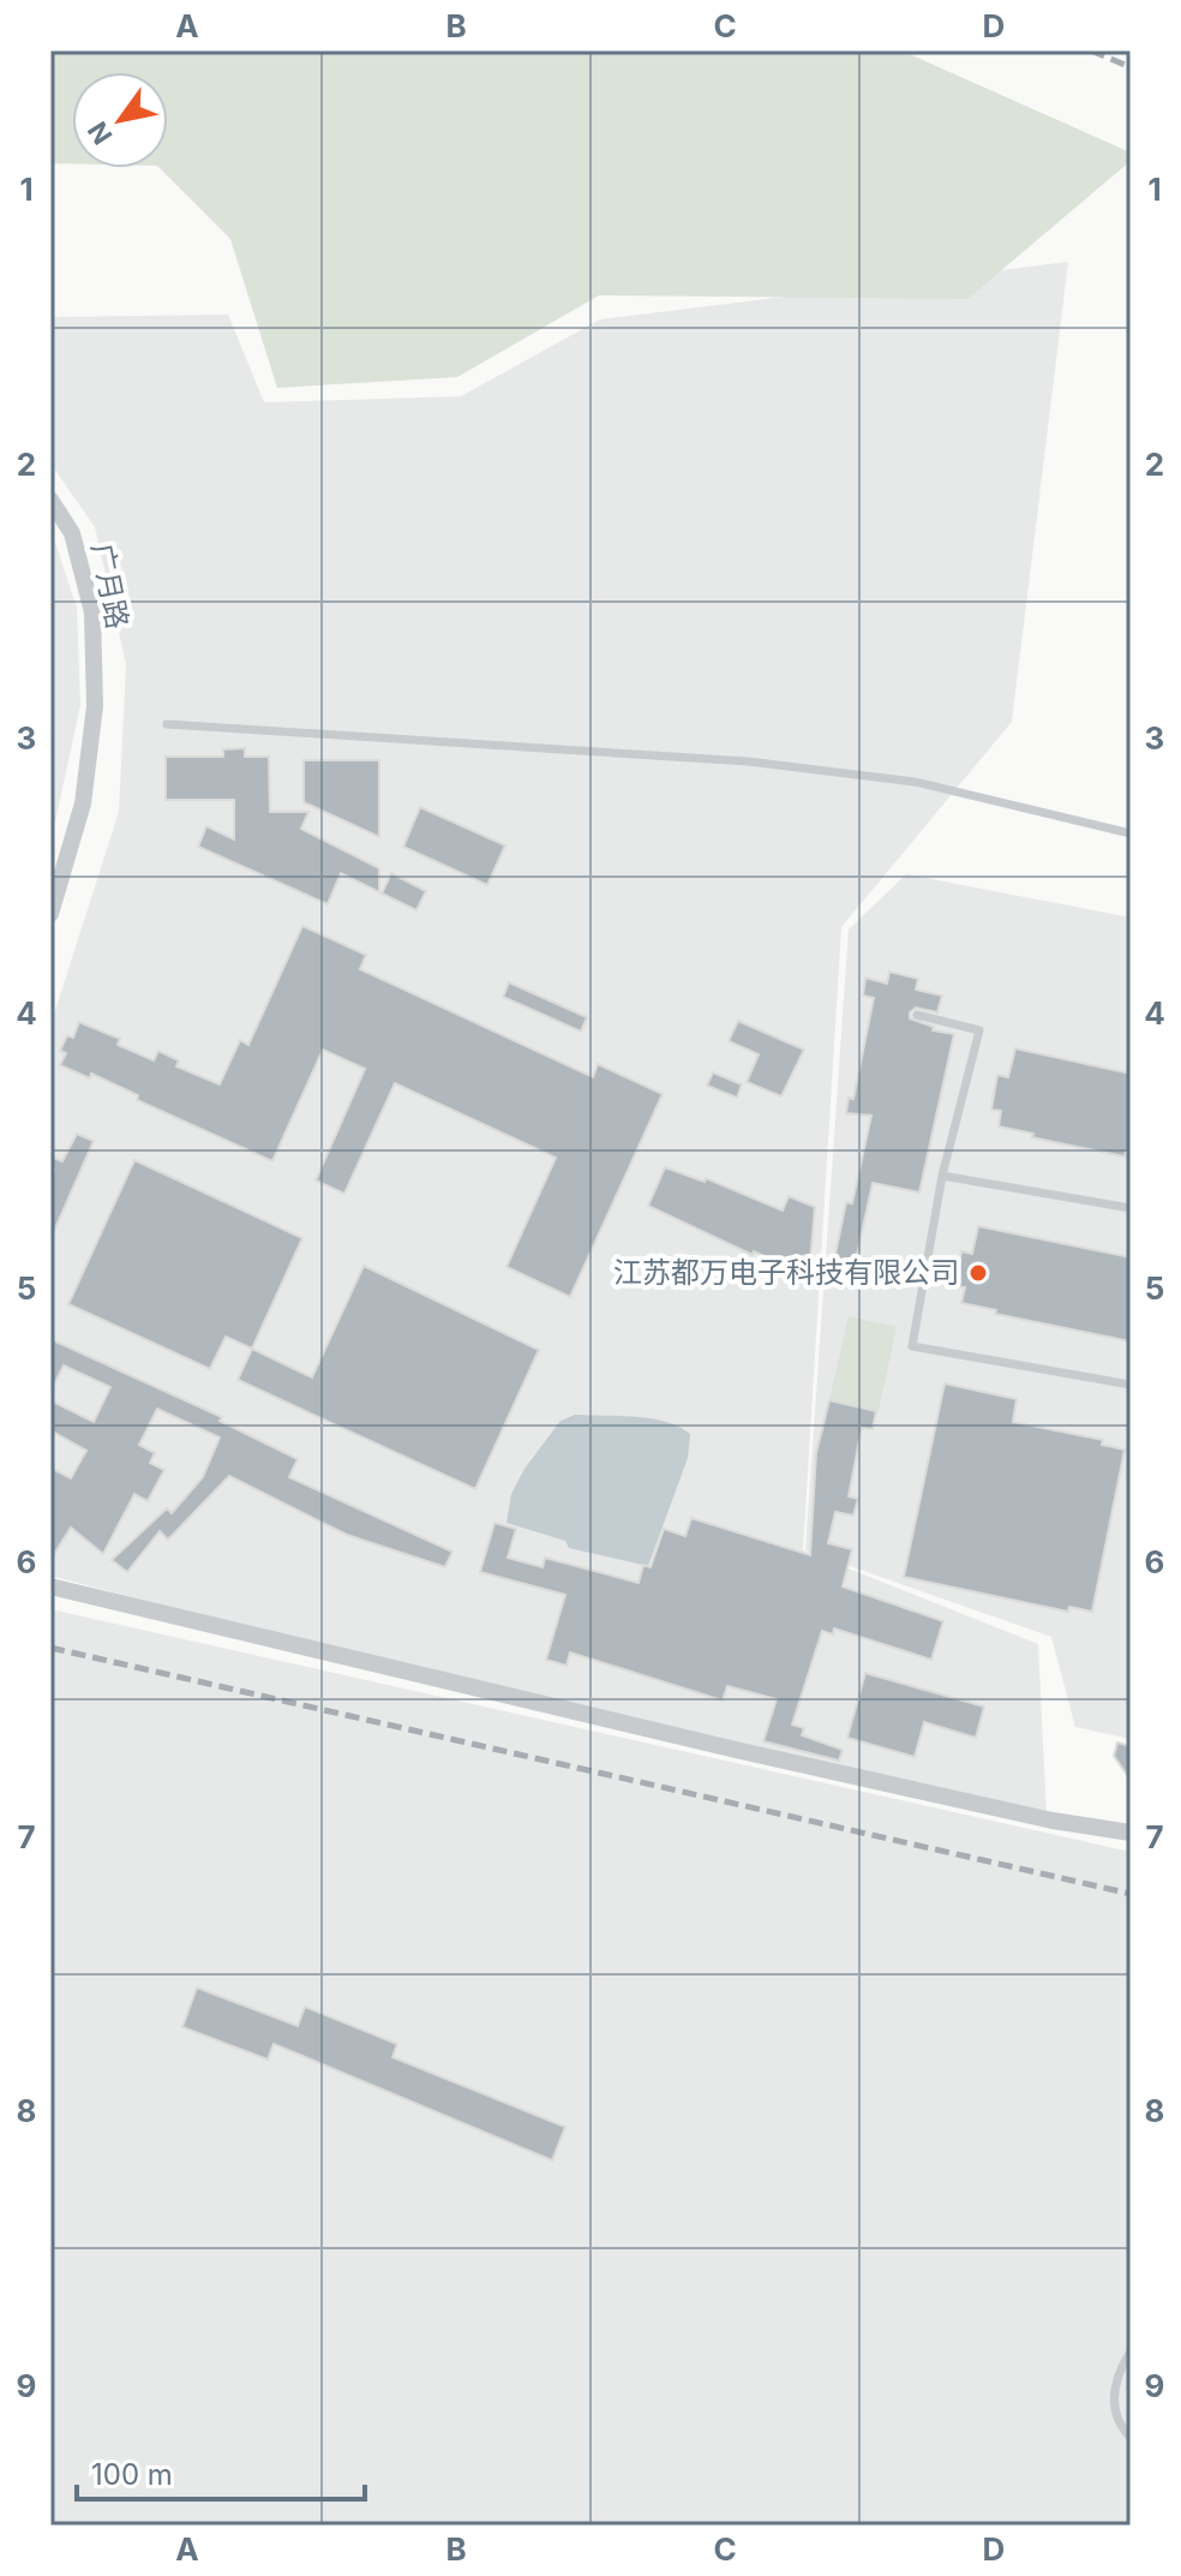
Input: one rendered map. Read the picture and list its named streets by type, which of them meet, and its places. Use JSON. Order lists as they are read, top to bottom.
{
  "streets": {
    "street": ["广月路"]
  },
  "places": ["江苏都万电子科技有限公司"],
  "scale_bar": "100 m",
  "north": "bottom left",
  "grid": {
    "columns": [
      "A",
      "B",
      "C",
      "D"
    ],
    "rows": [
      "1",
      "2",
      "3",
      "4",
      "5",
      "6",
      "7",
      "8",
      "9"
    ]
  }
}
